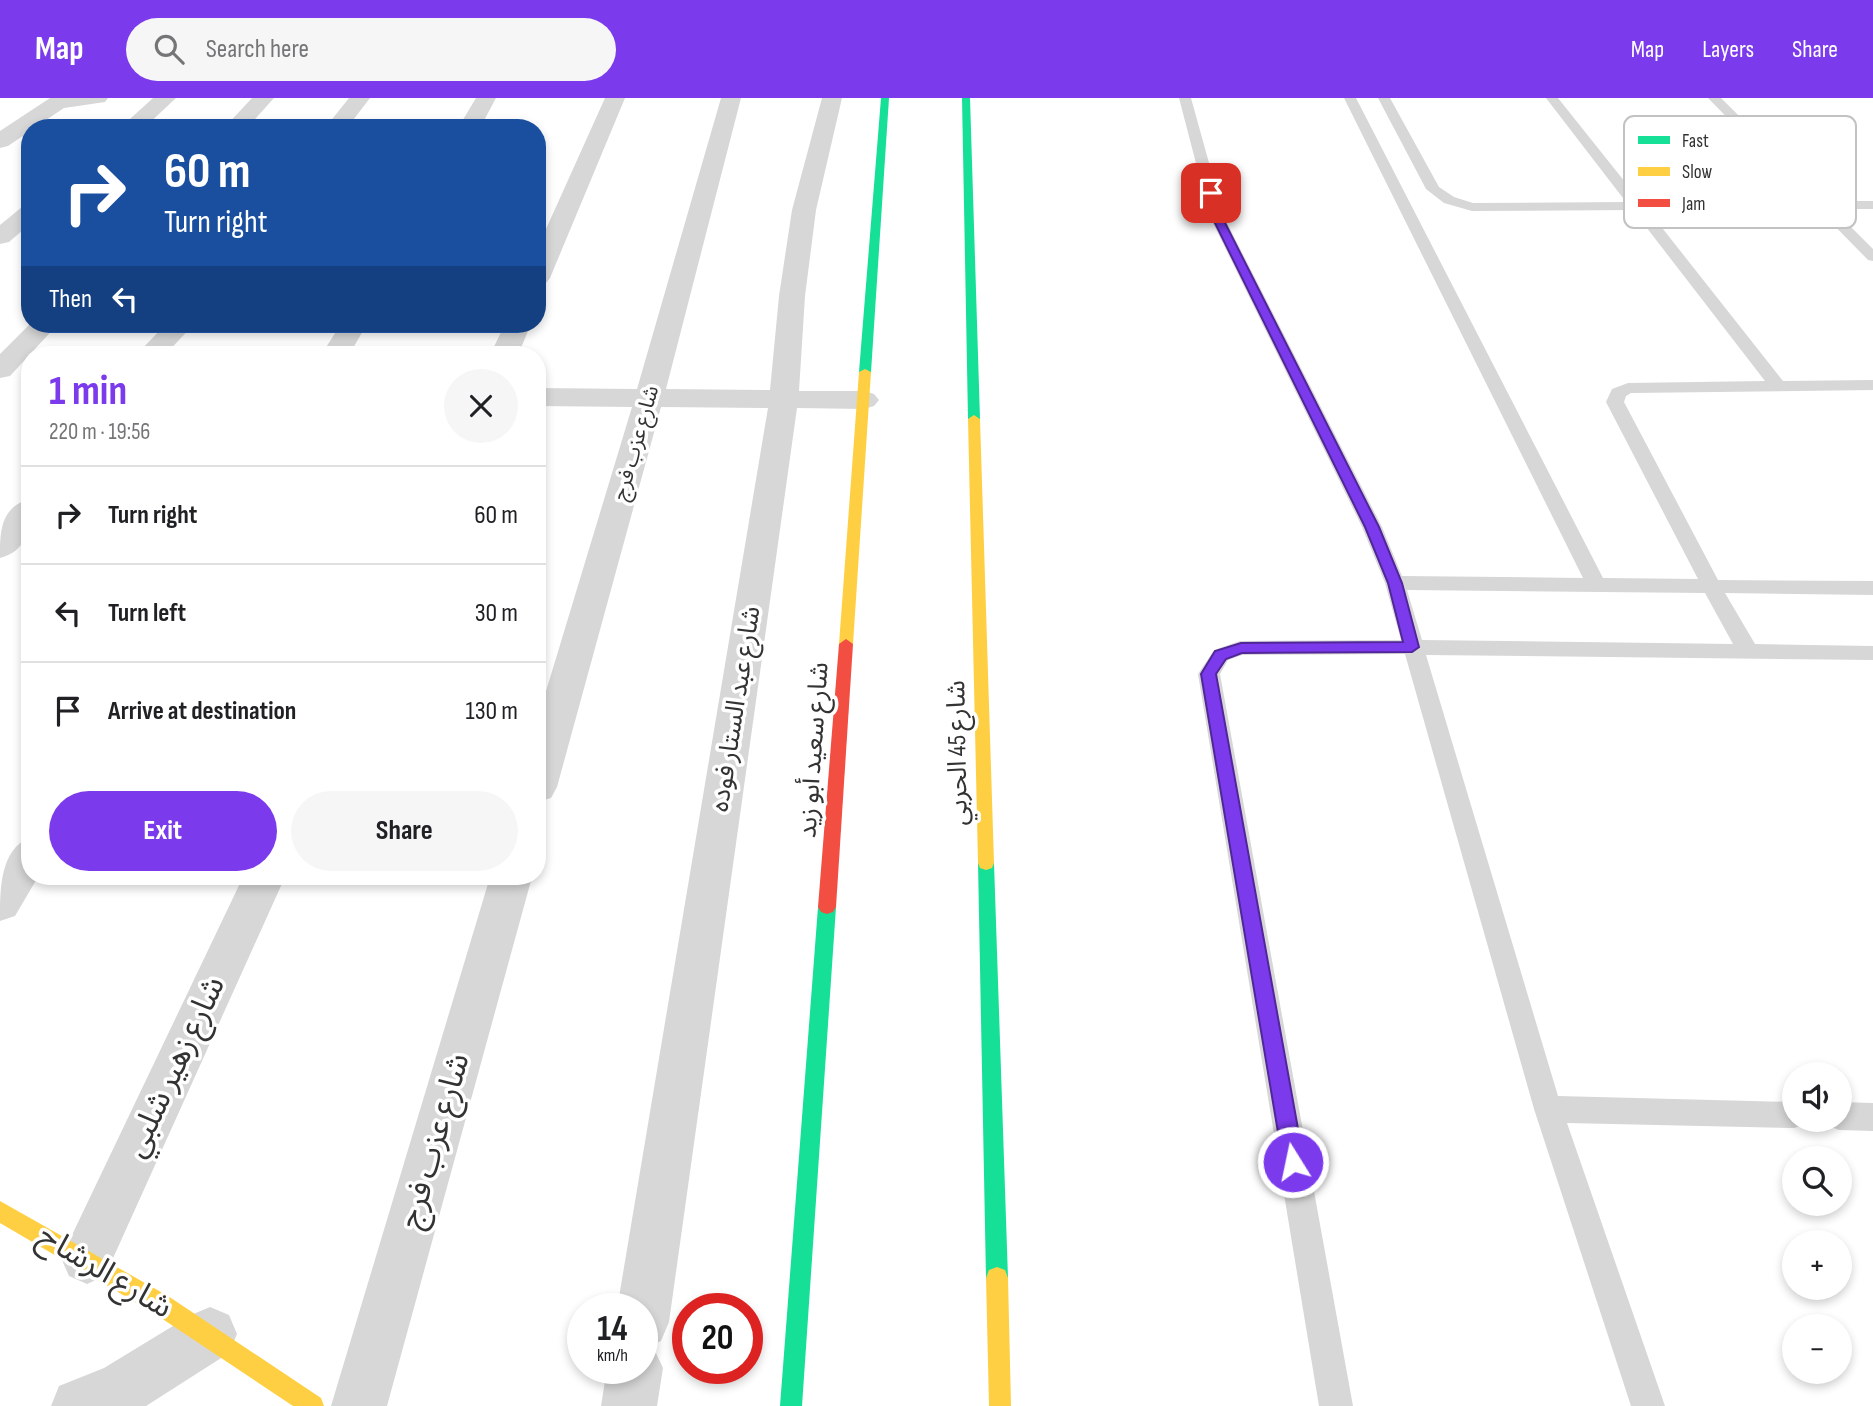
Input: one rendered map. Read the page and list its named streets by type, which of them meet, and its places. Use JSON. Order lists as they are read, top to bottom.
{
  "streets": {
    "street": [
      "شارع عزب فرج",
      "شارع عبد الستار فوده",
      "شارع سعيد أبو زيد",
      "شارع 45 الحربي",
      "شارع زهير شلبي",
      "شارع الرشاح"
    ]
  },
  "crossings": [
    ["شارع زهير شلبي", "شارع الرشاح"]
  ],
  "legend": ["Fast", "Slow", "Jam"],
  "page": {
    "header": "Map",
    "search": "Search here",
    "nav": ["Map", "Layers", "Share"],
    "turn": ["60 m", "Turn right"],
    "then": "Then",
    "heading": ["1 min", "220 m · 19:56"],
    "list": [
      {
        "name": "Turn right",
        "value": "60 m"
      },
      {
        "name": "Turn left",
        "value": "30 m"
      },
      {
        "name": "Arrive at destination",
        "value": "130 m"
      }
    ],
    "buttons": ["Exit", "Share"],
    "map_buttons": ["+", "−"],
    "speed": "14 km/h",
    "limit": "20"
  }
}
